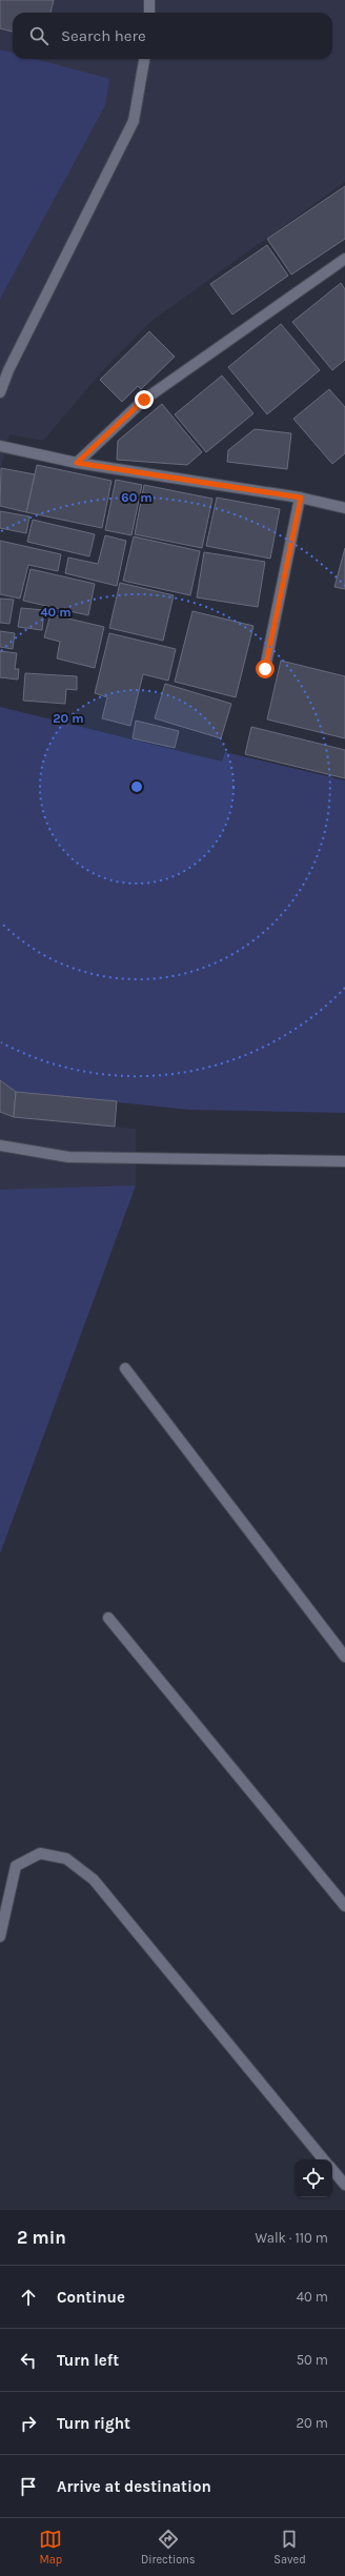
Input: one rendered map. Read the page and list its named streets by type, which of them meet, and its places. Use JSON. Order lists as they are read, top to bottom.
{
  "page": {
    "search": "Search here",
    "heading": ["2 min", "Walk · 110 m"],
    "list": [
      ["Continue", "40 m"],
      ["Turn left", "50 m"],
      ["Turn right", "20 m"],
      "Arrive at destination"
    ],
    "nav": ["Map", "Directions", "Saved"]
  },
  "rings": ["60 m", "40 m", "20 m"]
}
